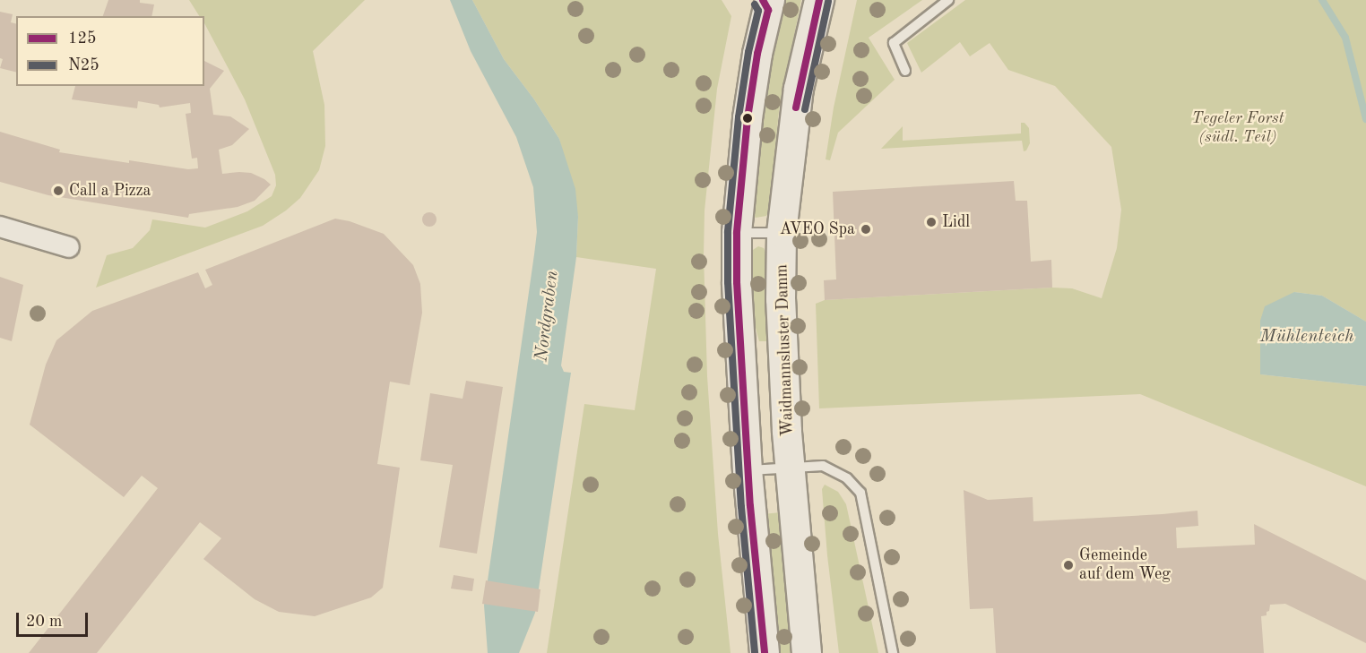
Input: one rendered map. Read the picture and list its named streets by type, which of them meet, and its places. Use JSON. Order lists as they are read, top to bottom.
{
  "streets": {
    "main road": ["Waidmannsluster Damm"]
  },
  "water": ["Nordgraben", "Mühlenteich"],
  "parks": ["Tegeler Forst (südl. Teil)"],
  "places": [
    "Call a Pizza",
    "Lidl",
    "AVEO Spa",
    "Gemeinde auf dem Weg"
  ],
  "lines": ["transit line 125", "transit line N25"],
  "legend": ["125", "N25"],
  "scale_bar": "20 m"
}
